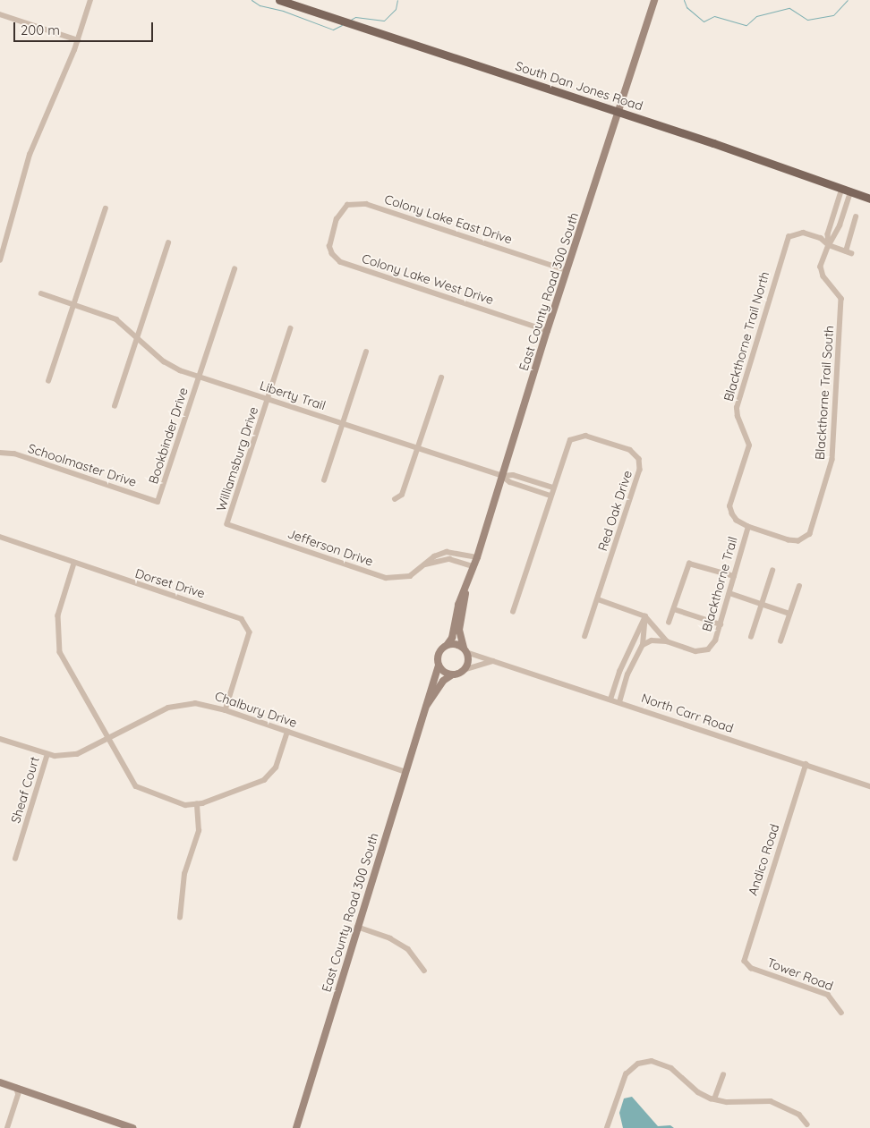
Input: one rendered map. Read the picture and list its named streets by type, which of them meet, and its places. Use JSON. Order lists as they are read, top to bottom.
{
  "streets": {
    "main road": ["South Dan Jones Road"],
    "street": [
      "Colony Lake East Drive",
      "Colony Lake West Drive",
      "East County Road 300 South",
      "Blackthorne Trail North",
      "Blackthorne Trail South",
      "Liberty Trail",
      "Bookbinder Drive",
      "Williamsburg Drive",
      "Schoolmaster Drive",
      "Red Oak Drive",
      "Jefferson Drive",
      "Dorset Drive",
      "Blackthorne Trail",
      "Chalbury Drive",
      "North Carr Road",
      "Sheaf Court",
      "Andico Road",
      "Tower Road"
    ]
  },
  "crossings": [
    ["South Dan Jones Road", "East County Road 300 South"],
    ["Colony Lake East Drive", "Colony Lake West Drive"],
    ["Colony Lake East Drive", "East County Road 300 South"],
    ["Colony Lake West Drive", "East County Road 300 South"],
    ["East County Road 300 South", "Liberty Trail"],
    ["East County Road 300 South", "Jefferson Drive"],
    ["East County Road 300 South", "Chalbury Drive"],
    ["East County Road 300 South", "North Carr Road"],
    ["Blackthorne Trail North", "Blackthorne Trail South"],
    ["Blackthorne Trail North", "Blackthorne Trail"],
    ["Blackthorne Trail South", "Blackthorne Trail"],
    ["Liberty Trail", "Bookbinder Drive"],
    ["Liberty Trail", "Williamsburg Drive"],
    ["Liberty Trail", "Red Oak Drive"],
    ["Bookbinder Drive", "Schoolmaster Drive"],
    ["Williamsburg Drive", "Jefferson Drive"],
    ["Dorset Drive", "Chalbury Drive"],
    ["Chalbury Drive", "Sheaf Court"],
    ["North Carr Road", "Andico Road"],
    ["Andico Road", "Tower Road"]
  ],
  "scale_bar": "200 m"
}
